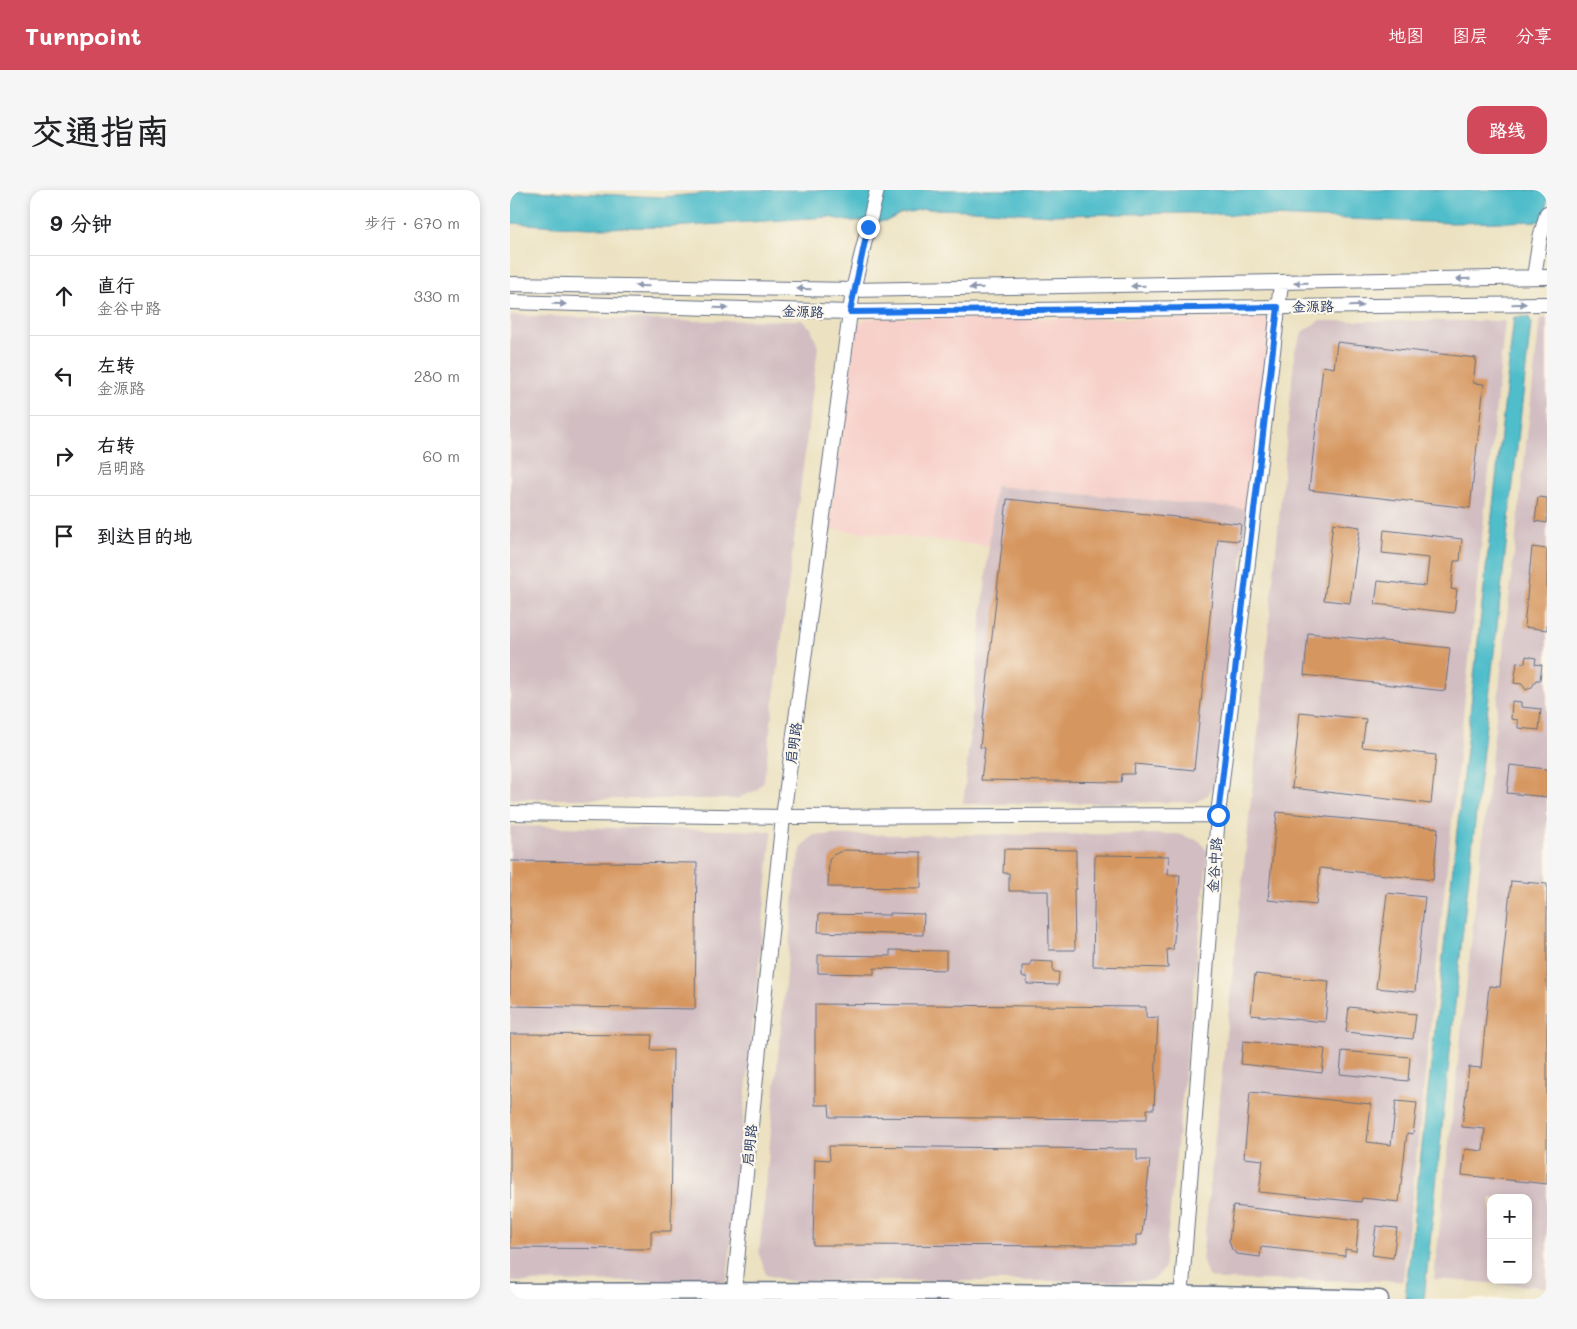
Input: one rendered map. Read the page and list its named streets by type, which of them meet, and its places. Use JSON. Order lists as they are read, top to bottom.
{
  "streets": {
    "street": ["金源路", "启明路", "金谷中路"]
  },
  "crossings": [
    ["金源路", "启明路"],
    ["金源路", "金谷中路"]
  ],
  "page": {
    "header": "Turnpoint",
    "nav": ["地图", "图层", "分享"],
    "buttons": "路线",
    "title": "交通指南",
    "heading": ["9 分钟", "步行 · 670 m"],
    "list": [
      ["直行", "金谷中路", "330 m"],
      ["左转", "金源路", "280 m"],
      ["右转", "启明路", "60 m"],
      "到达目的地"
    ],
    "map_buttons": ["+", "−"]
  }
}
